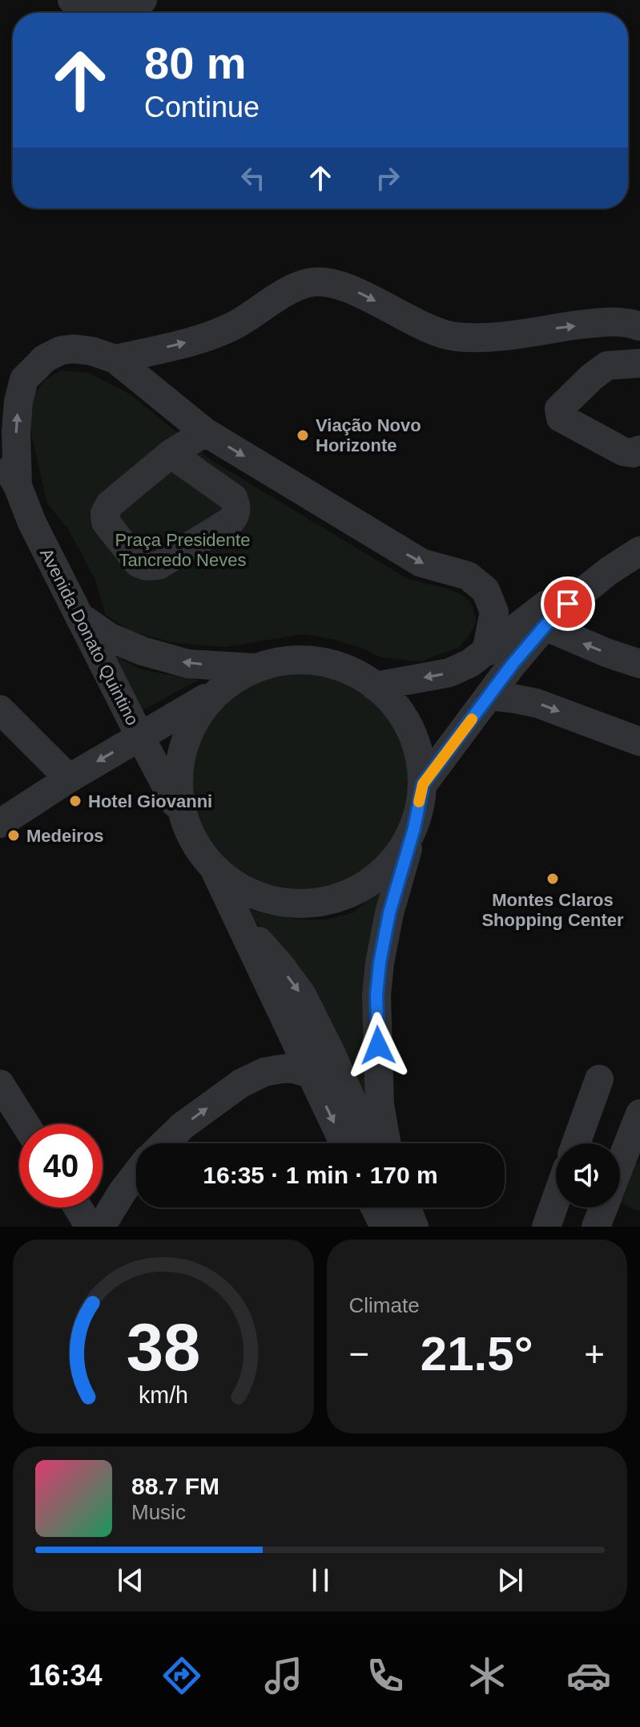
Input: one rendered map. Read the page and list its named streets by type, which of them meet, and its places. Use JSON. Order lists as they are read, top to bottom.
{
  "streets": {
    "street": ["Avenida Donato Quintino"]
  },
  "parks": ["Praça Presidente Tancredo Neves"],
  "places": [
    "Viação Novo Horizonte",
    "Hotel Giovanni",
    "Medeiros",
    "Montes Claros Shopping Center"
  ],
  "page": {
    "turn": ["80 m", "Continue"],
    "limit": "40",
    "trip": "16:35 · 1 min · 170 m",
    "tile": "Climate",
    "heat": ["−", "21.5°", "+"],
    "song": ["88.7 FM", "Music"],
    "tabs": "16:34",
    "gauge": ["38", "km/h"]
  }
}
